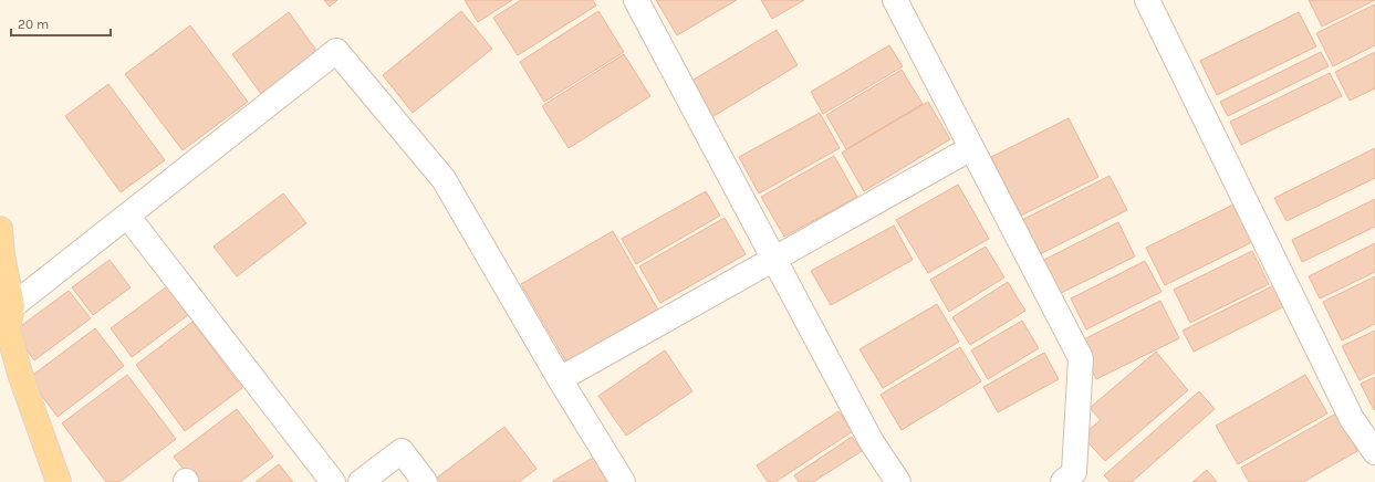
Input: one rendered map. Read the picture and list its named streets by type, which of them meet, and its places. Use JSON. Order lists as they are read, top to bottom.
{
  "scale_bar": "20 m"
}
